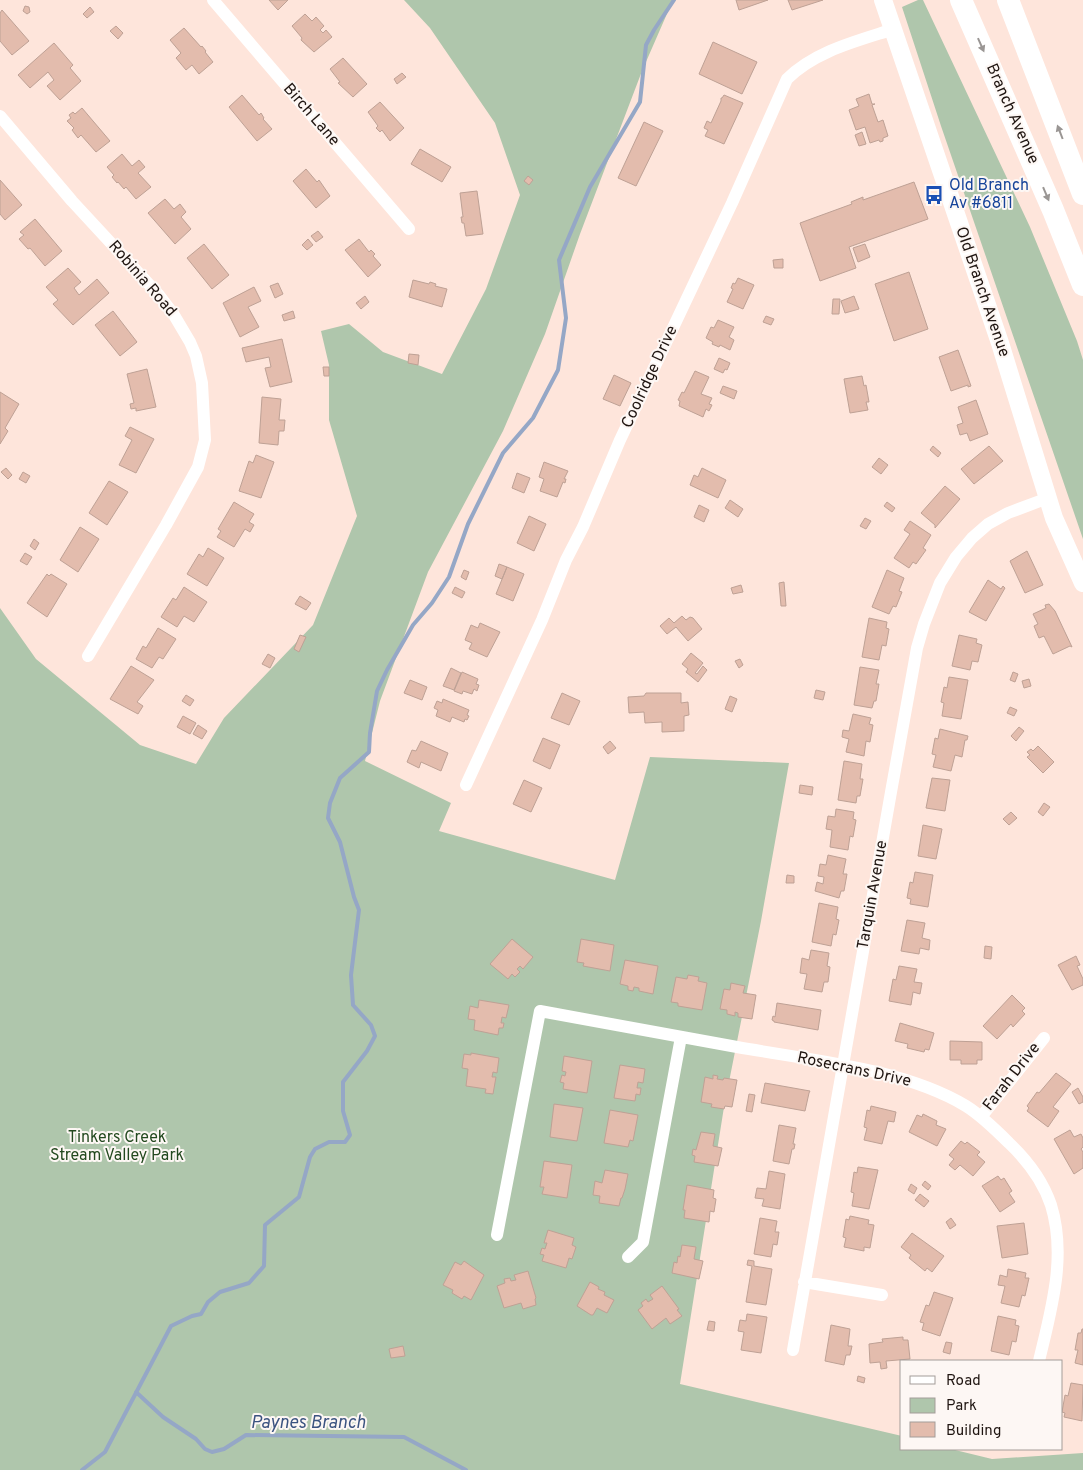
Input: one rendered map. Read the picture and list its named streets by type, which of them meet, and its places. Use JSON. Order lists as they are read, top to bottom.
{
  "streets": {
    "highway": ["Branch Avenue"],
    "main road": ["Old Branch Avenue"],
    "street": [
      "Birch Lane",
      "Robinia Road",
      "Coolridge Drive",
      "Tarquin Avenue",
      "Rosecrans Drive",
      "Farah Drive"
    ]
  },
  "crossings": [
    ["Old Branch Avenue", "Coolridge Drive"],
    ["Old Branch Avenue", "Tarquin Avenue"],
    ["Tarquin Avenue", "Rosecrans Drive"],
    ["Rosecrans Drive", "Farah Drive"]
  ],
  "water": ["Paynes Branch"],
  "parks": ["Tinkers Creek Stream Valley Park"],
  "places": {
    "bus stop": ["Old Branch Av #6811"]
  },
  "legend": ["Road", "Park", "Building"]
}
